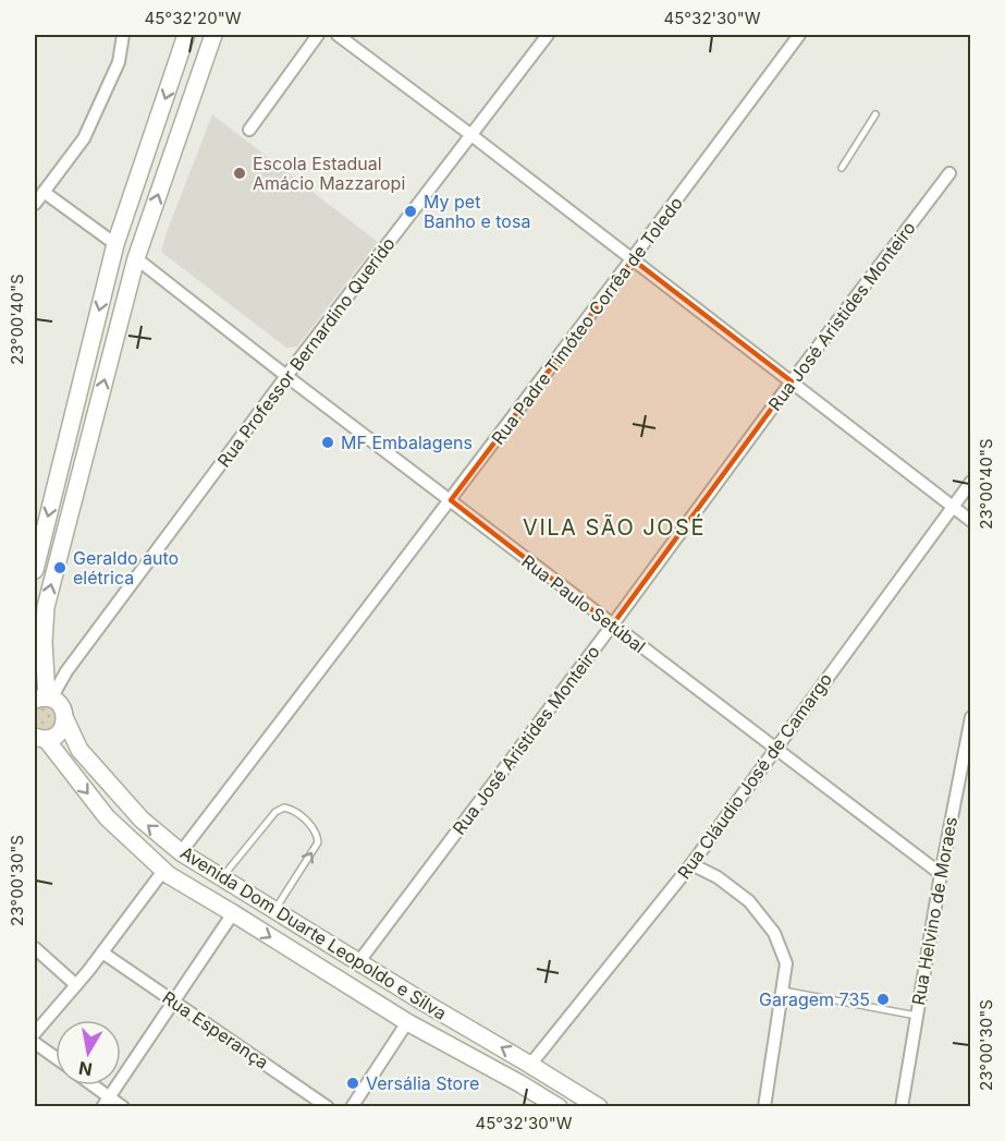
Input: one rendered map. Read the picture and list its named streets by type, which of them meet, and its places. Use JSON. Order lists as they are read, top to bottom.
{
  "streets": {
    "main road": ["Avenida Dom Duarte Leopoldo e Silva"],
    "street": [
      "Rua José Aristides Monteiro",
      "Rua Padre Timóteo Corrêa de Toledo",
      "Rua Professor Bernardino Querido",
      "Rua Paulo Setúbal",
      "Rua Cláudio José de Camargo",
      "Rua Helvino de Moraes",
      "Rua Esperança"
    ]
  },
  "crossings": [
    ["Rua José Aristides Monteiro", "Rua Paulo Setúbal"],
    ["Rua José Aristides Monteiro", "Avenida Dom Duarte Leopoldo e Silva"],
    ["Rua Padre Timóteo Corrêa de Toledo", "Rua Paulo Setúbal"],
    ["Rua Padre Timóteo Corrêa de Toledo", "Avenida Dom Duarte Leopoldo e Silva"],
    ["Rua Professor Bernardino Querido", "Rua Paulo Setúbal"],
    ["Rua Professor Bernardino Querido", "Avenida Dom Duarte Leopoldo e Silva"],
    ["Rua Paulo Setúbal", "Rua Cláudio José de Camargo"],
    ["Rua Paulo Setúbal", "Rua Helvino de Moraes"],
    ["Rua Cláudio José de Camargo", "Avenida Dom Duarte Leopoldo e Silva"]
  ],
  "districts": ["VILA SÃO JOSÉ"],
  "places": [
    "Escola Estadual Amácio Mazzaropi",
    "My pet Banho e tosa",
    "MF Embalagens",
    "Geraldo auto elétrica",
    "Garagem 735",
    "Versália Store"
  ],
  "north": "bottom",
  "coordinates": [
    "45°32'20\"W",
    "45°32'30\"W",
    "23°00'40\"S",
    "23°00'30\"S"
  ]
}
